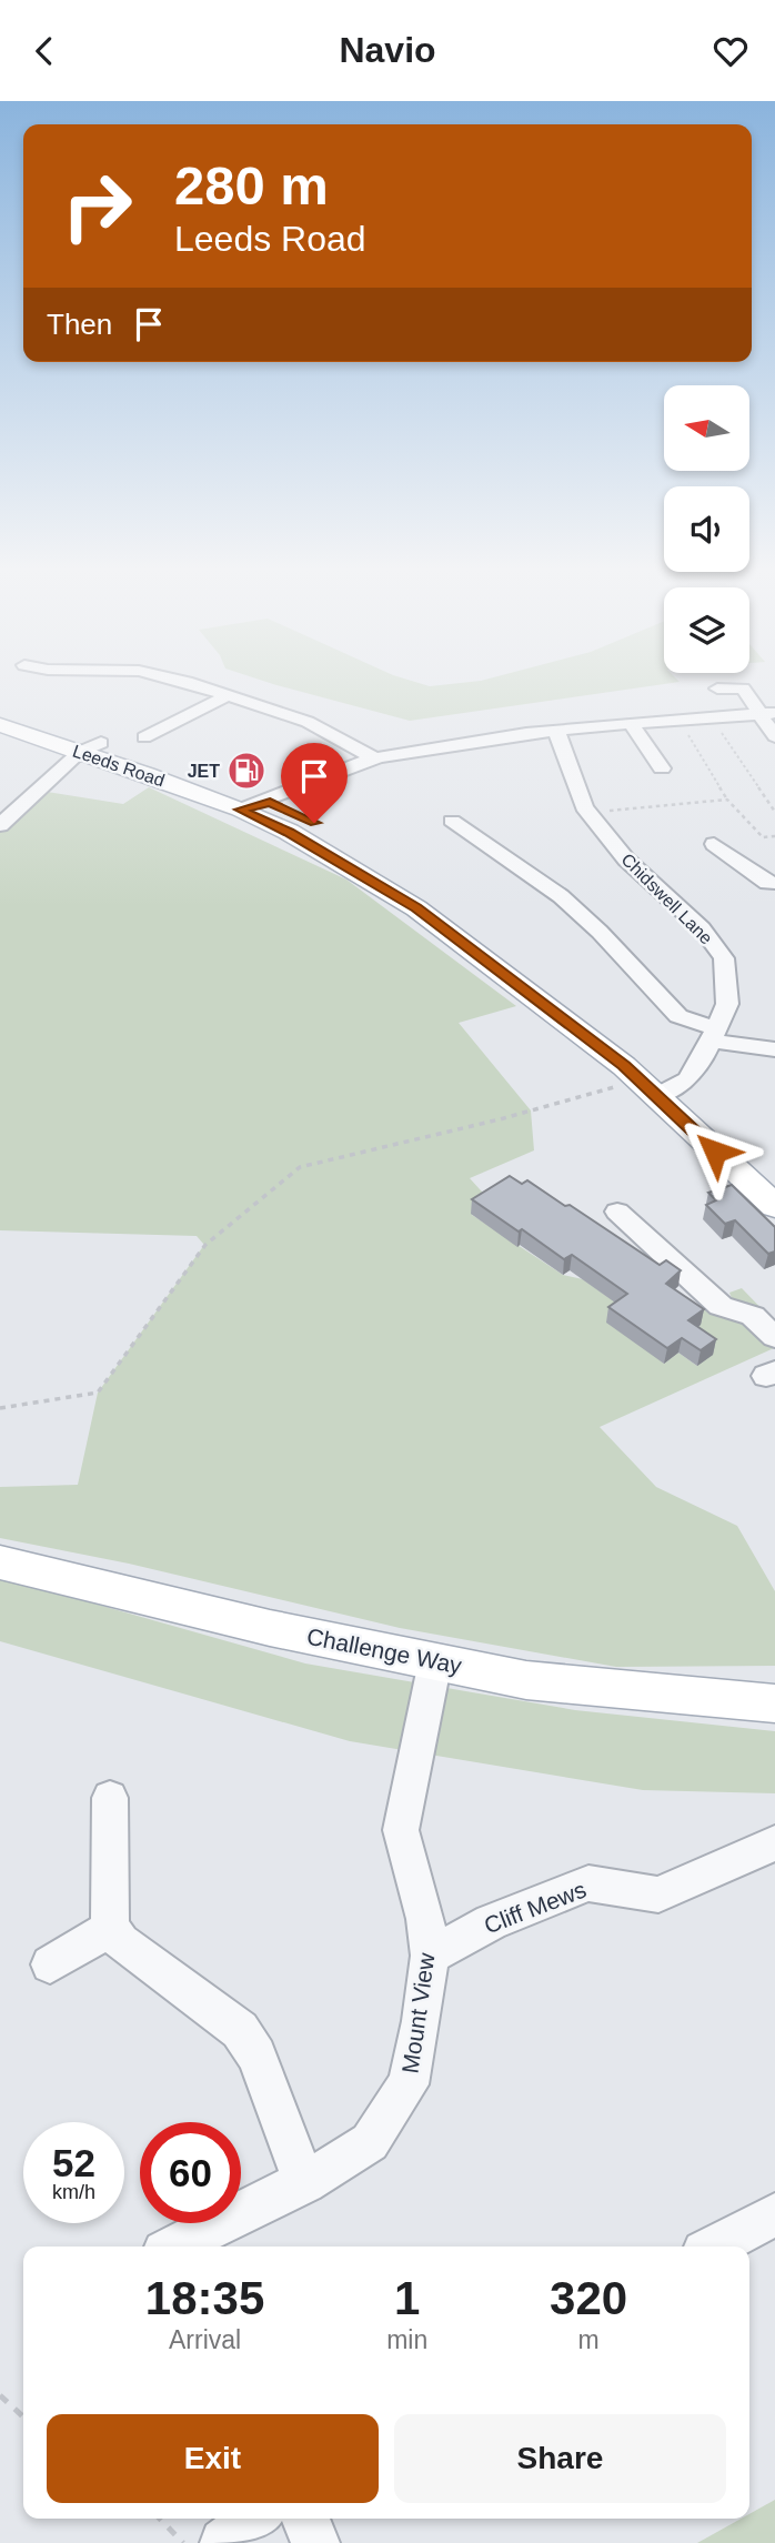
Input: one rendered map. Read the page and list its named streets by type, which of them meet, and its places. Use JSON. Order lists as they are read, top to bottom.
{
  "streets": {
    "main road": ["Leeds Road", "Challenge Way"],
    "street": ["Chidswell Lane", "Cliff Mews", "Mount View"]
  },
  "crossings": [
    ["Leeds Road", "Chidswell Lane"],
    ["Challenge Way", "Mount View"],
    ["Cliff Mews", "Mount View"]
  ],
  "places": {
    "fuel station": ["JET"]
  },
  "north": "left",
  "page": {
    "header": "Navio",
    "turn": ["280 m", "Leeds Road"],
    "then": "Then",
    "speed": "52 km/h",
    "limit": "60",
    "eta": [
      "18:35",
      "Arrival",
      "1",
      "min",
      "320",
      "m"
    ],
    "buttons": ["Exit", "Share"]
  }
}
